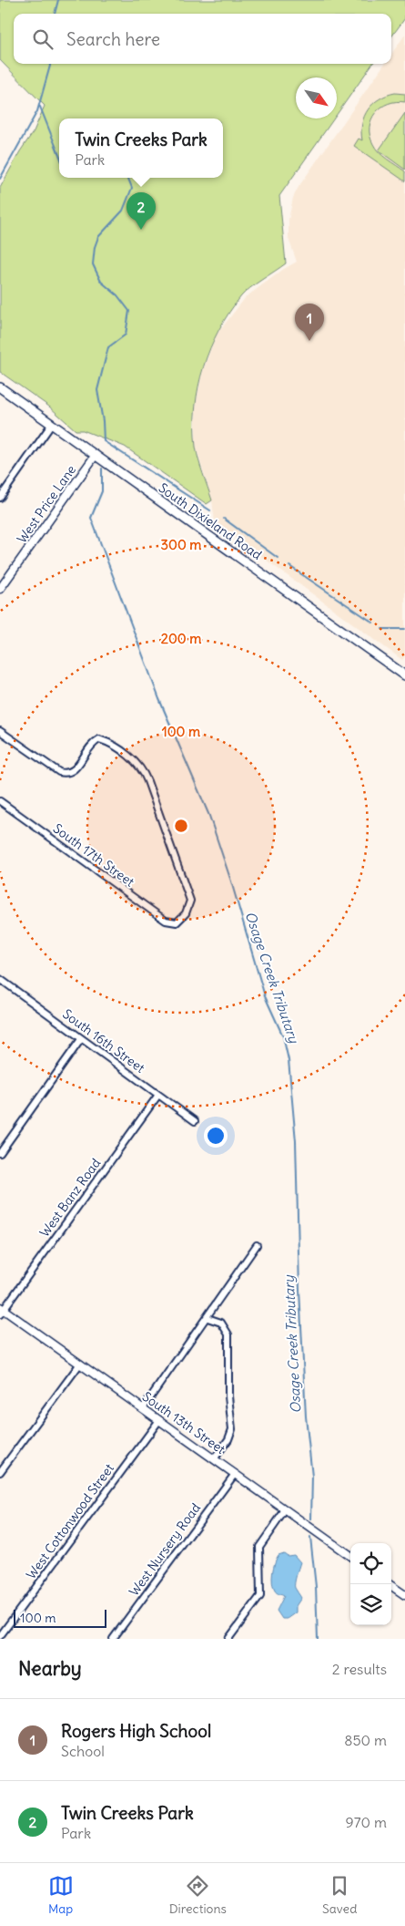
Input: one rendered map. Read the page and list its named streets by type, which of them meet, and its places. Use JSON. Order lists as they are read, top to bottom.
{
  "streets": {
    "main road": ["South Dixieland Road"],
    "street": [
      "West Price Lane",
      "South 17th Street",
      "South 16th Street",
      "West Banz Road",
      "South 13th Street",
      "West Cottonwood Street",
      "West Nursery Road"
    ]
  },
  "crossings": [
    ["West Price Lane", "South Dixieland Road"],
    ["South 16th Street", "West Banz Road"],
    ["West Banz Road", "South 13th Street"],
    ["South 13th Street", "West Cottonwood Street"],
    ["South 13th Street", "West Nursery Road"]
  ],
  "water": ["Osage Creek Tributary"],
  "scale_bar": "100 m",
  "north": "bottom right",
  "page": {
    "search": "Search here",
    "popup": ["Twin Creeks Park", "Park"],
    "pins": ["2", "1"],
    "scale": "100 m",
    "heading": ["Nearby", "2 results"],
    "list": [
      {
        "mark": "1",
        "name": "Rogers High School",
        "note": "School",
        "value": "850 m"
      },
      {
        "mark": "2",
        "name": "Twin Creeks Park",
        "note": "Park",
        "value": "970 m"
      }
    ],
    "nav": ["Map", "Directions", "Saved"]
  },
  "rings": ["300 m", "200 m", "100 m"]
}
